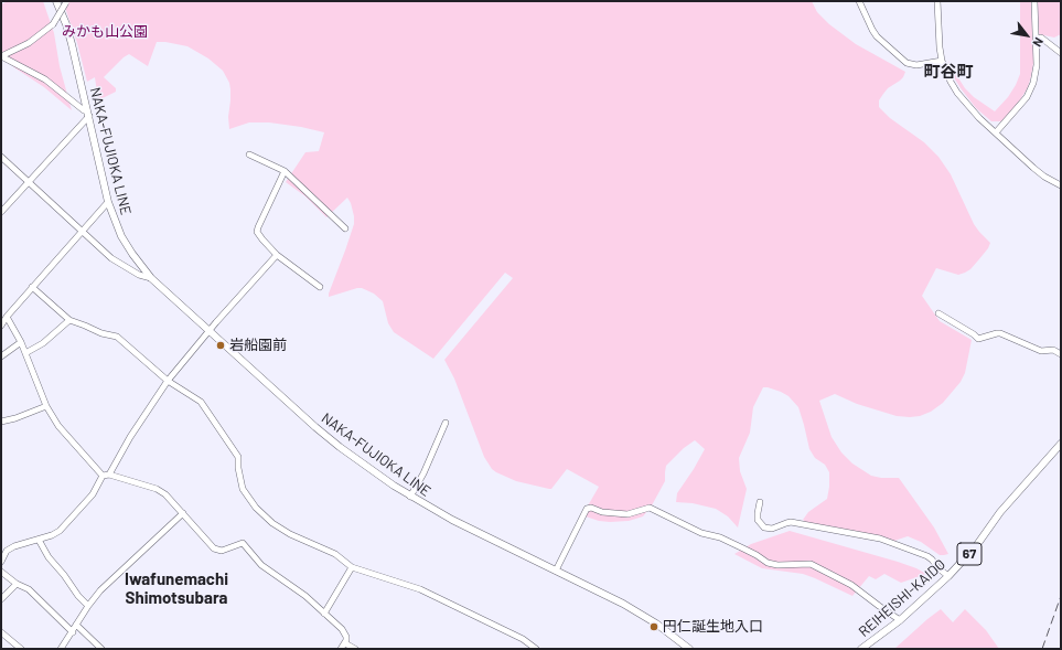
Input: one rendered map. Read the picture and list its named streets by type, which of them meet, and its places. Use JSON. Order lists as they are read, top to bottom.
{
  "streets": {
    "main road": ["NAKA-FUJIOKA LINE", "67", "REIHEISHI-KAIDO"]
  },
  "districts": ["町谷町", "Iwafunemachi Shimotsubara"],
  "parks": ["みかも山公園"],
  "places": ["岩船園前", "円仁誕生地入口"],
  "north": "bottom right"
}
